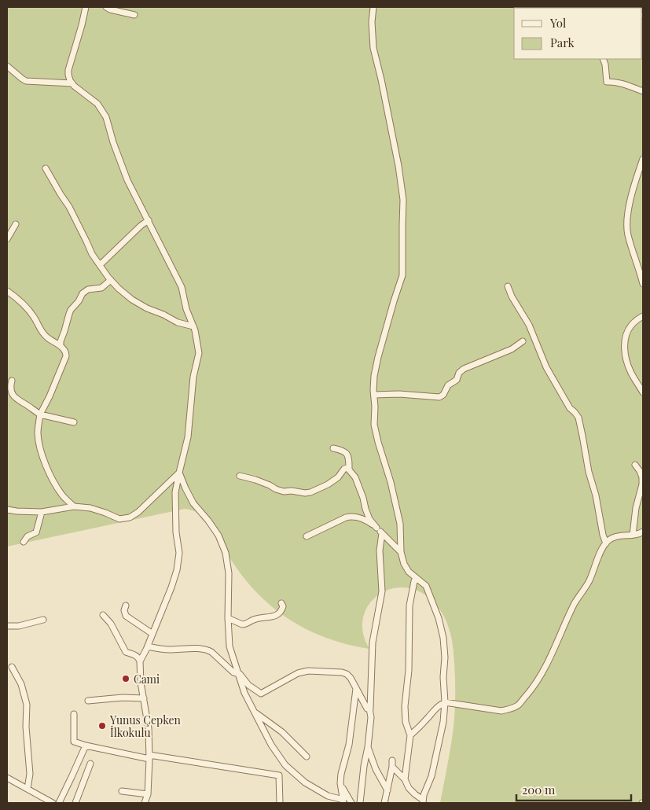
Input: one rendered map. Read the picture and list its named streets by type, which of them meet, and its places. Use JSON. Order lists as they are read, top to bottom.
{
  "places": ["Cami", "Yunus Çepken İlkokulu"],
  "legend": ["Yol", "Park"],
  "scale_bar": "200 m"
}
